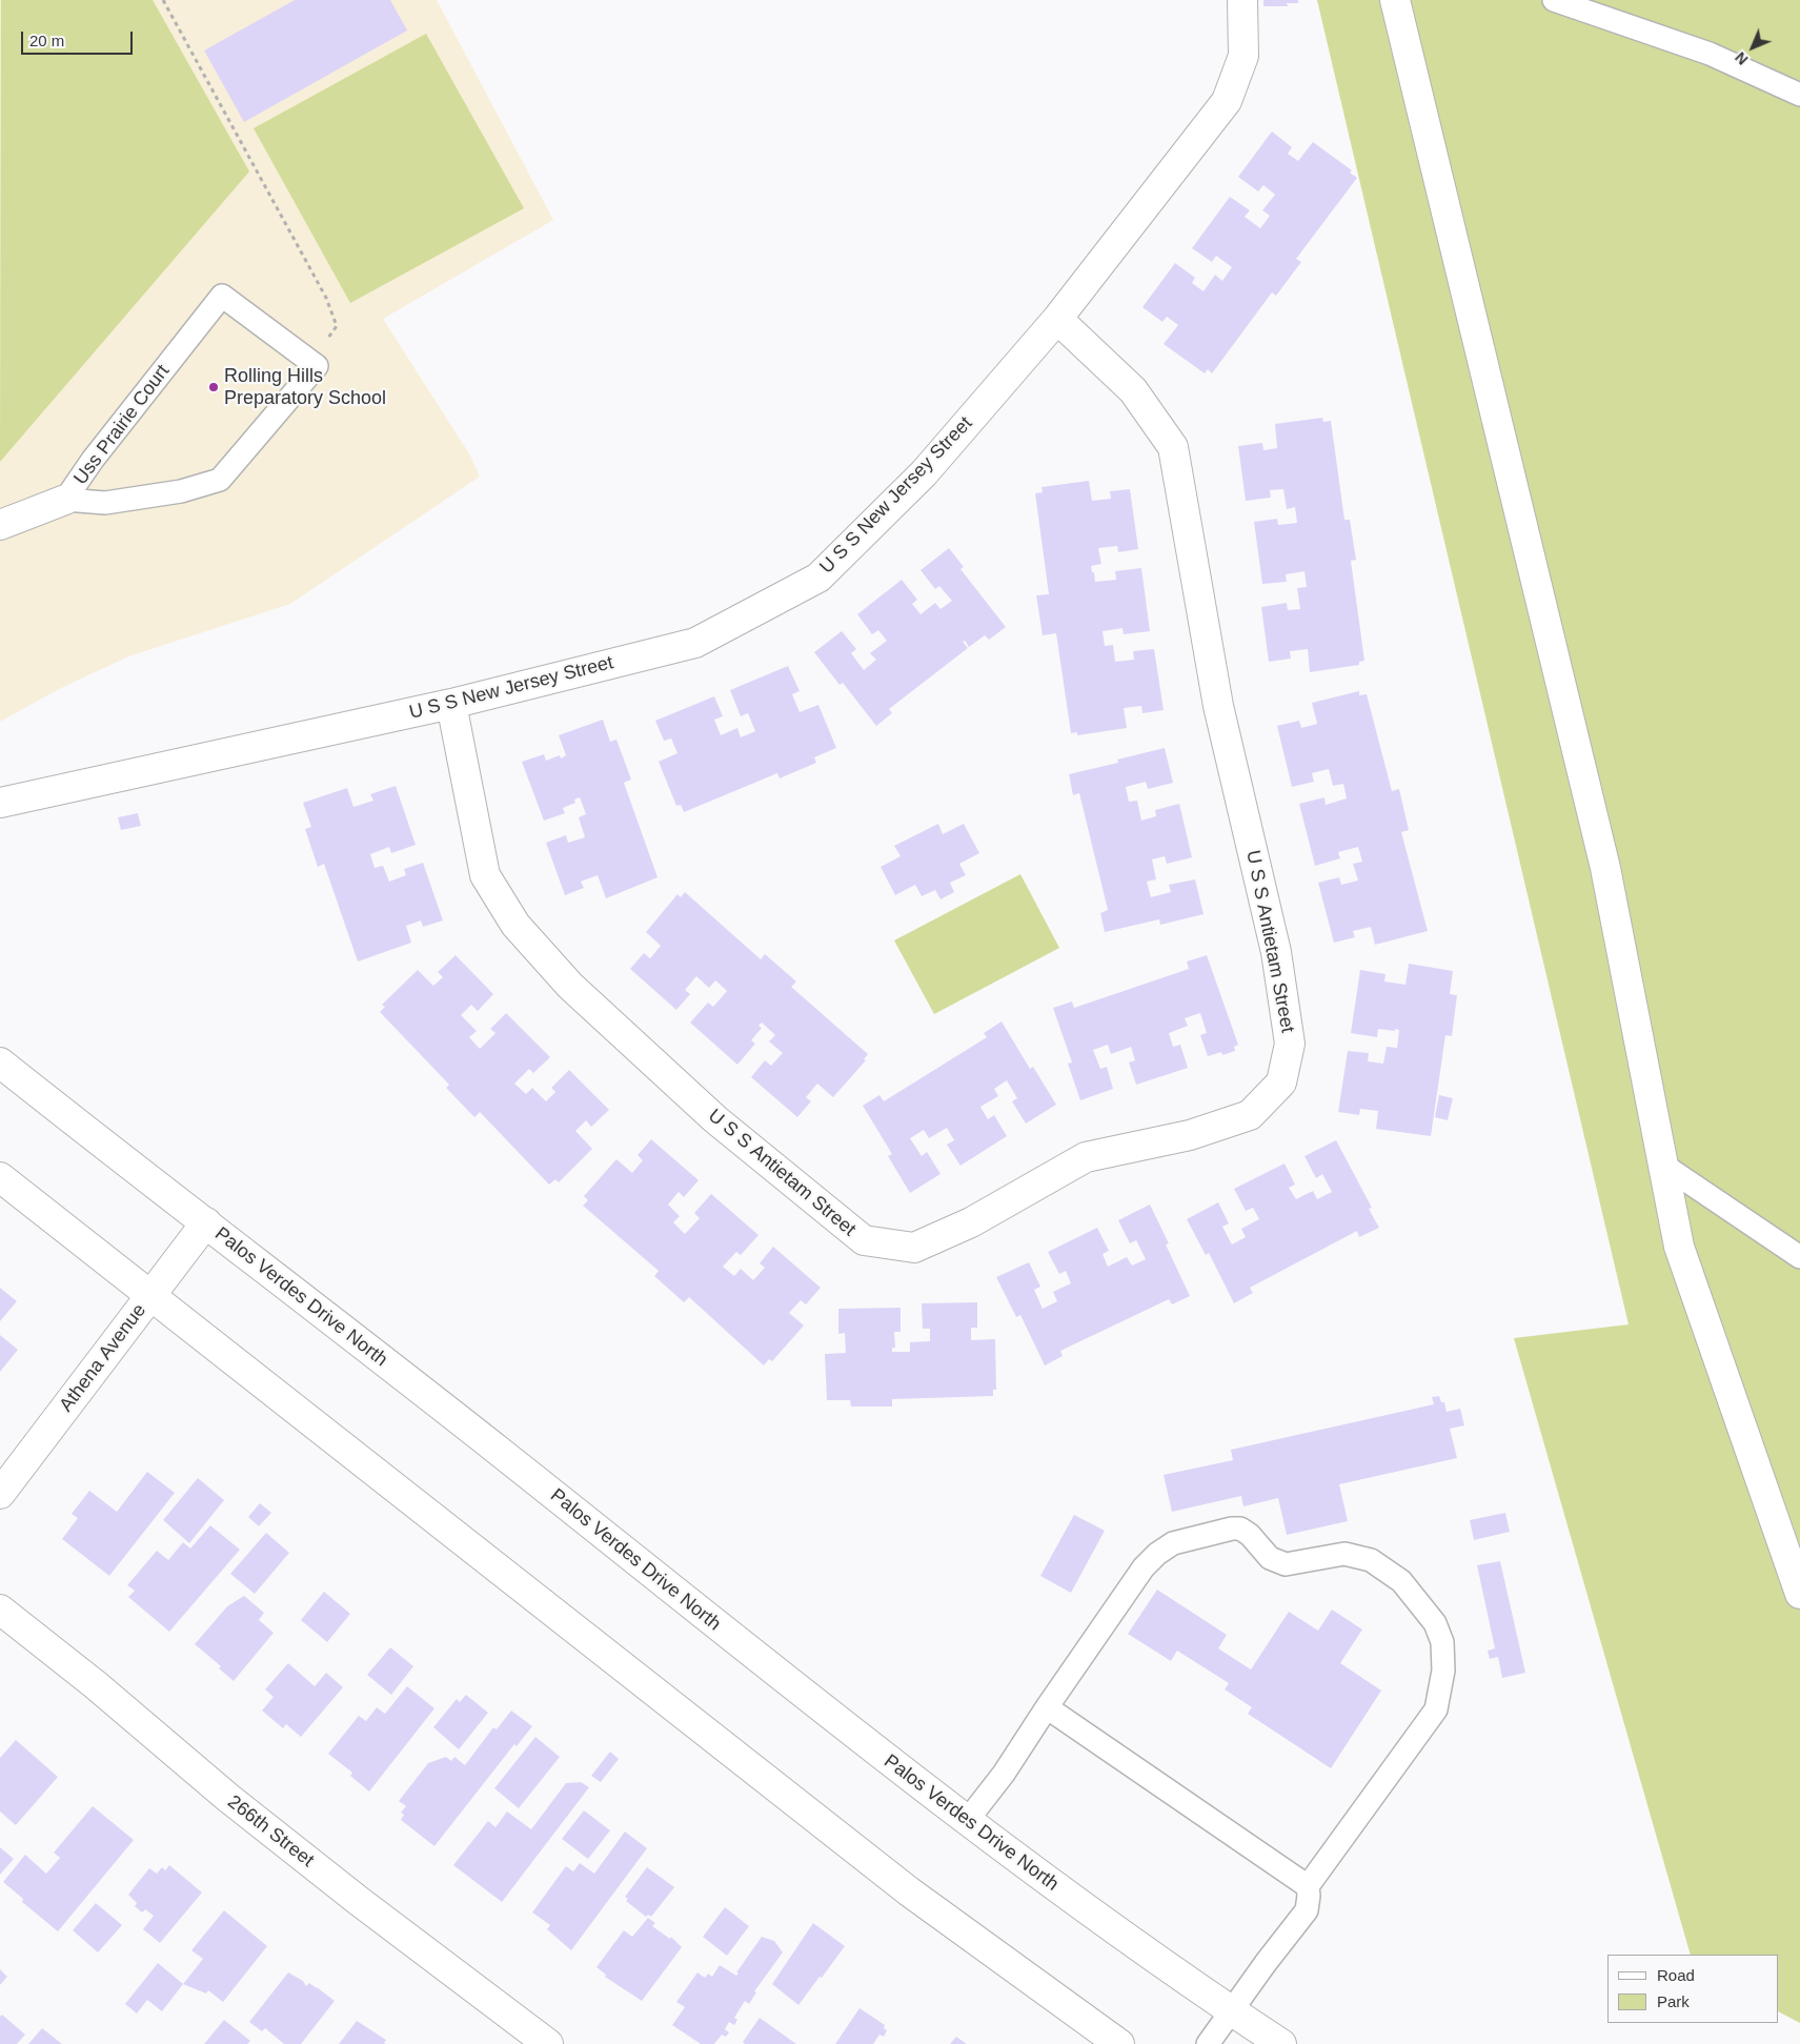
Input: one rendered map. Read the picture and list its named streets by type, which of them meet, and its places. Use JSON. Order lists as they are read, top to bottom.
{
  "streets": {
    "street": [
      "Uss Prairie Court",
      "U S S New Jersey Street",
      "U S S Antietam Street",
      "Palos Verdes Drive North",
      "Athena Avenue",
      "266th Street"
    ]
  },
  "crossings": [
    ["U S S New Jersey Street", "U S S Antietam Street"],
    ["Palos Verdes Drive North", "Athena Avenue"]
  ],
  "places": ["Rolling Hills Preparatory School"],
  "legend": ["Road", "Park"],
  "scale_bar": "20 m",
  "north": "bottom left"
}
